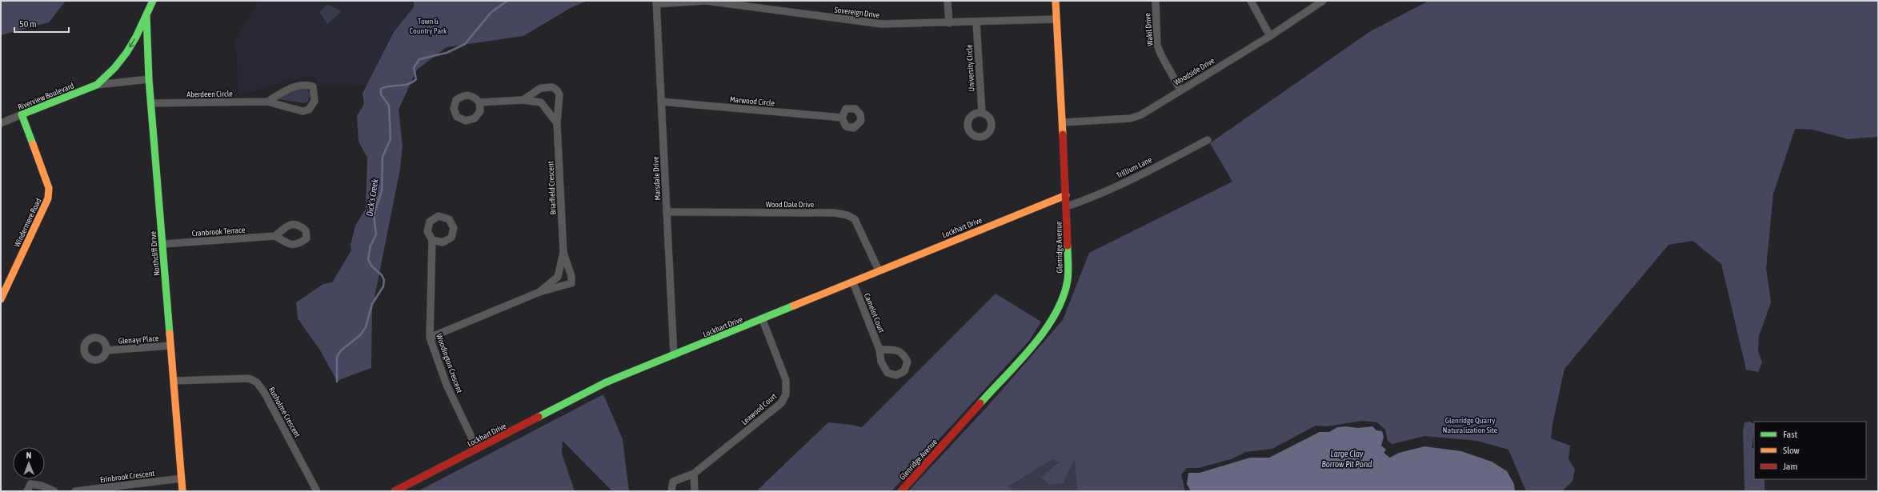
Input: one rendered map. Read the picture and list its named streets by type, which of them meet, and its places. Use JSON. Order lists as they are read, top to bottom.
{
  "streets": {
    "street": [
      "Sovereign Drive",
      "Wakil Drive",
      "University Circle",
      "Woodside Drive",
      "Aberdeen Circle",
      "Riverview Boulevard",
      "Marwood Circle",
      "Trillium Lane",
      "Marsdale Drive",
      "Briarfield Crescent",
      "Wood Dale Drive",
      "Windermere Road",
      "Lockhart Drive",
      "Cranbrook Terrace",
      "Glenridge Avenue",
      "Northcliff Drive",
      "Camelot Court",
      "Glenayr Place",
      "Woodington Crescent",
      "Leawood Court",
      "Rusholme Crescent",
      "Erinbrook Crescent"
    ]
  },
  "crossings": [
    ["Sovereign Drive", "University Circle"],
    ["Sovereign Drive", "Marsdale Drive"],
    ["Sovereign Drive", "Glenridge Avenue"],
    ["Wakil Drive", "Woodside Drive"],
    ["Woodside Drive", "Glenridge Avenue"],
    ["Aberdeen Circle", "Northcliff Drive"],
    ["Riverview Boulevard", "Windermere Road"],
    ["Riverview Boulevard", "Northcliff Drive"],
    ["Marwood Circle", "Marsdale Drive"],
    ["Trillium Lane", "Glenridge Avenue"],
    ["Marsdale Drive", "Wood Dale Drive"],
    ["Marsdale Drive", "Lockhart Drive"],
    ["Briarfield Crescent", "Woodington Crescent"],
    ["Wood Dale Drive", "Lockhart Drive"],
    ["Lockhart Drive", "Glenridge Avenue"],
    ["Lockhart Drive", "Camelot Court"],
    ["Lockhart Drive", "Woodington Crescent"],
    ["Lockhart Drive", "Leawood Court"],
    ["Cranbrook Terrace", "Northcliff Drive"],
    ["Northcliff Drive", "Glenayr Place"],
    ["Northcliff Drive", "Rusholme Crescent"],
    ["Northcliff Drive", "Erinbrook Crescent"]
  ],
  "water": ["Dick's Creek", "Large Clay Borrow Pit Pond"],
  "parks": ["Town & Country Park", "Glenridge Quarry Naturalization Site"],
  "legend": ["Fast", "Slow", "Jam"],
  "scale_bar": "50 m",
  "north": "top"
}
